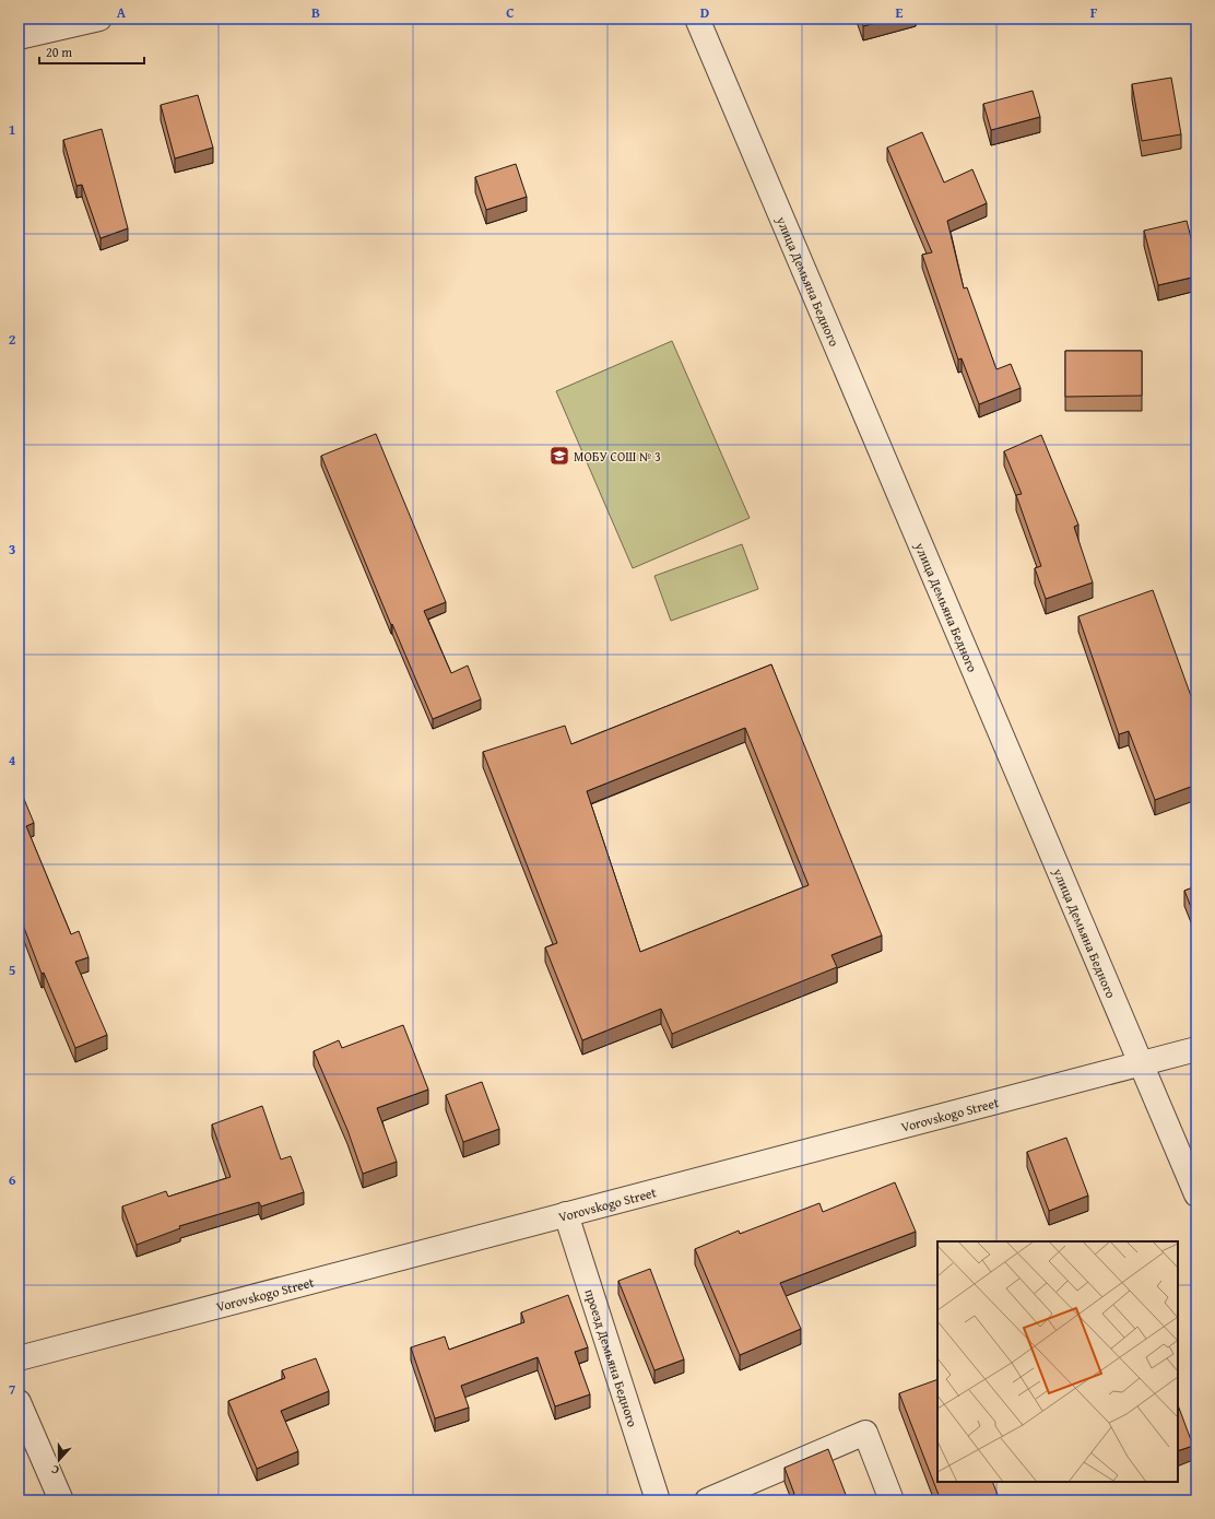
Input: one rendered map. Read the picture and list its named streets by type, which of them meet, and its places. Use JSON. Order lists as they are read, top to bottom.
{
  "streets": {
    "street": ["улица Демьяна Бедного", "Vorovskogo Street", "проезд Демьяна Бедного"]
  },
  "crossings": [
    ["улица Демьяна Бедного", "Vorovskogo Street"],
    ["Vorovskogo Street", "проезд Демьяна Бедного"]
  ],
  "places": {
    "school or university": ["МОБУ СОШ № 3"]
  },
  "scale_bar": "20 m",
  "north": "bottom",
  "grid": {
    "columns": [
      "A",
      "B",
      "C",
      "D",
      "E",
      "F"
    ],
    "rows": [
      "1",
      "2",
      "3",
      "4",
      "5",
      "6",
      "7"
    ]
  }
}
